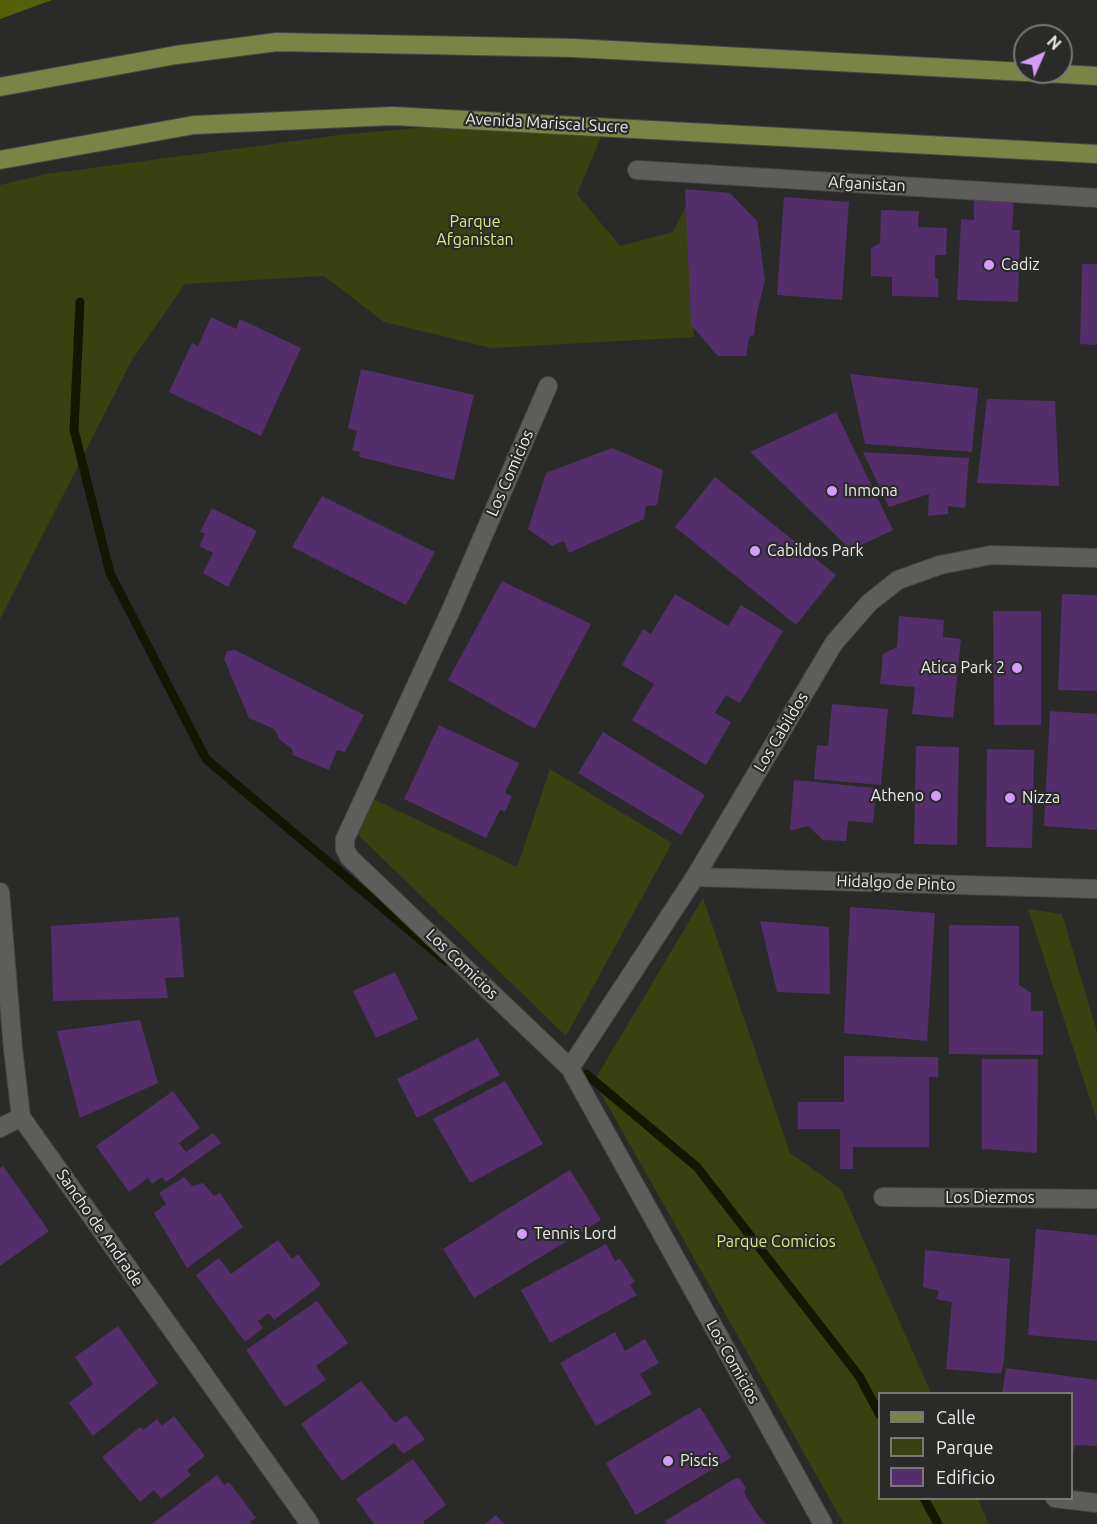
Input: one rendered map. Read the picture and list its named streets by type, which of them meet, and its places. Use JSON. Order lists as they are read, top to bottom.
{
  "streets": {
    "main road": ["Avenida Mariscal Sucre"],
    "street": [
      "Afganistan",
      "Los Comicios",
      "Los Cabildos",
      "Hidalgo de Pinto",
      "Los Diezmos",
      "Sancho de Andrade"
    ]
  },
  "crossings": [
    ["Los Comicios", "Los Cabildos"],
    ["Los Cabildos", "Hidalgo de Pinto"]
  ],
  "parks": ["Parque Afganistan", "Parque Comicios"],
  "places": [
    "Cadiz",
    "Inmona",
    "Cabildos Park",
    "Atica Park 2",
    "Atheno",
    "Nizza",
    "Tennis Lord",
    "Piscis"
  ],
  "legend": ["Calle", "Parque", "Edificio"],
  "north": "top right"
}
